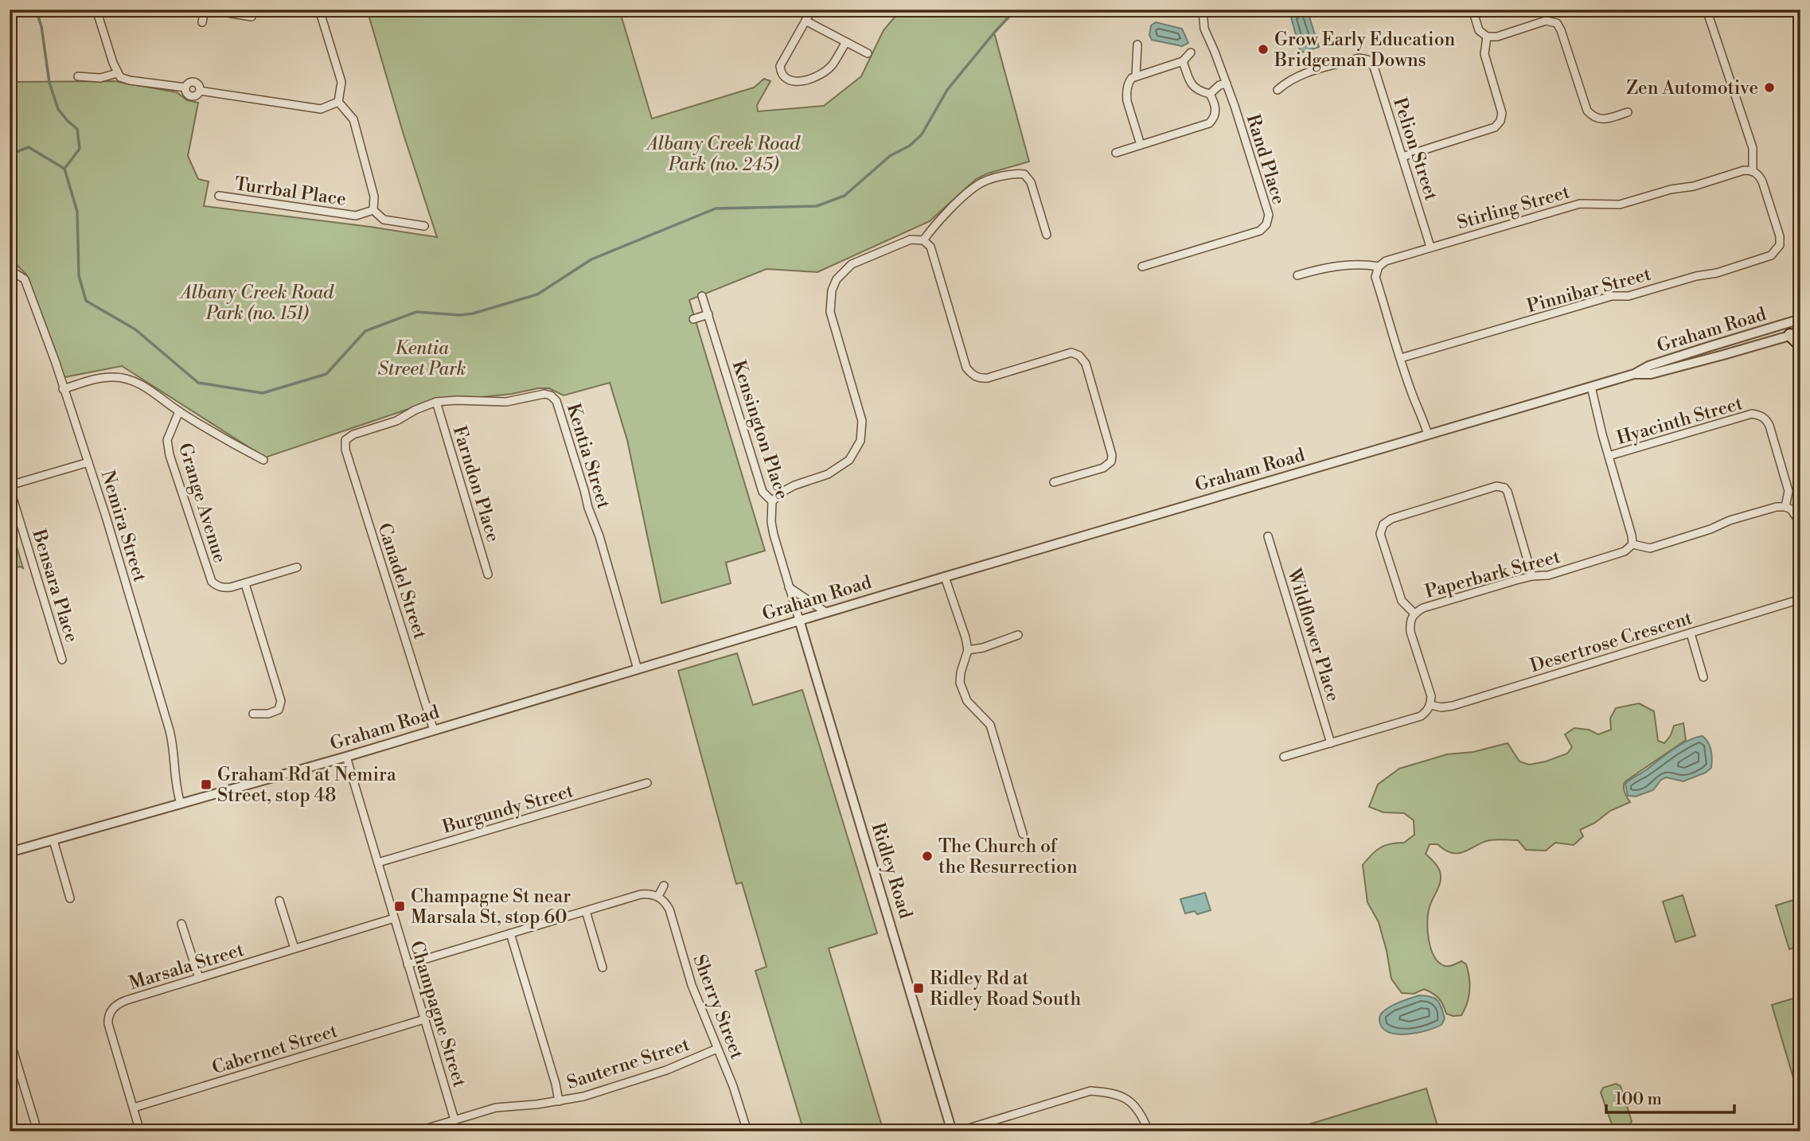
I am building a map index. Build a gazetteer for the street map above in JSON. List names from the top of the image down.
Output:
{
  "streets": {
    "street": [
      "Pelion Street",
      "Rand Place",
      "Turrbal Place",
      "Stirling Street",
      "Pinnibar Street",
      "Graham Road",
      "Hyacinth Street",
      "Kensington Place",
      "Kentia Street",
      "Farndon Place",
      "Grange Avenue",
      "Nemira Street",
      "Paperbark Street",
      "Canadel Street",
      "Bensara Place",
      "Wildflower Place",
      "Desertrose Crescent",
      "Burgundy Street",
      "Ridley Road",
      "Marsala Street",
      "Sherry Street",
      "Champagne Street",
      "Cabernet Street",
      "Sauterne Street"
    ]
  },
  "crossings": [
    ["Pelion Street", "Stirling Street"],
    ["Stirling Street", "Pinnibar Street"],
    ["Graham Road", "Kensington Place"],
    ["Graham Road", "Kentia Street"],
    ["Graham Road", "Nemira Street"],
    ["Graham Road", "Canadel Street"],
    ["Graham Road", "Ridley Road"],
    ["Graham Road", "Champagne Street"],
    ["Kensington Place", "Ridley Road"],
    ["Kentia Street", "Farndon Place"],
    ["Kentia Street", "Canadel Street"],
    ["Paperbark Street", "Desertrose Crescent"],
    ["Burgundy Street", "Champagne Street"],
    ["Marsala Street", "Champagne Street"],
    ["Marsala Street", "Cabernet Street"],
    ["Sherry Street", "Sauterne Street"],
    ["Champagne Street", "Cabernet Street"],
    ["Champagne Street", "Sauterne Street"]
  ],
  "parks": ["Albany Creek Road Park (no. 245)", "Albany Creek Road Park (no. 151)", "Kentia Street Park"],
  "places": {
    "other": ["Grow Early Education Bridgeman Downs", "Zen Automotive", "The Church of the Resurrection"],
    "transit": ["Graham Rd at Nemira Street, stop 48", "Champagne St near Marsala St, stop 60", "Ridley Rd at Ridley Road South"]
  },
  "scale_bar": "100 m"
}
